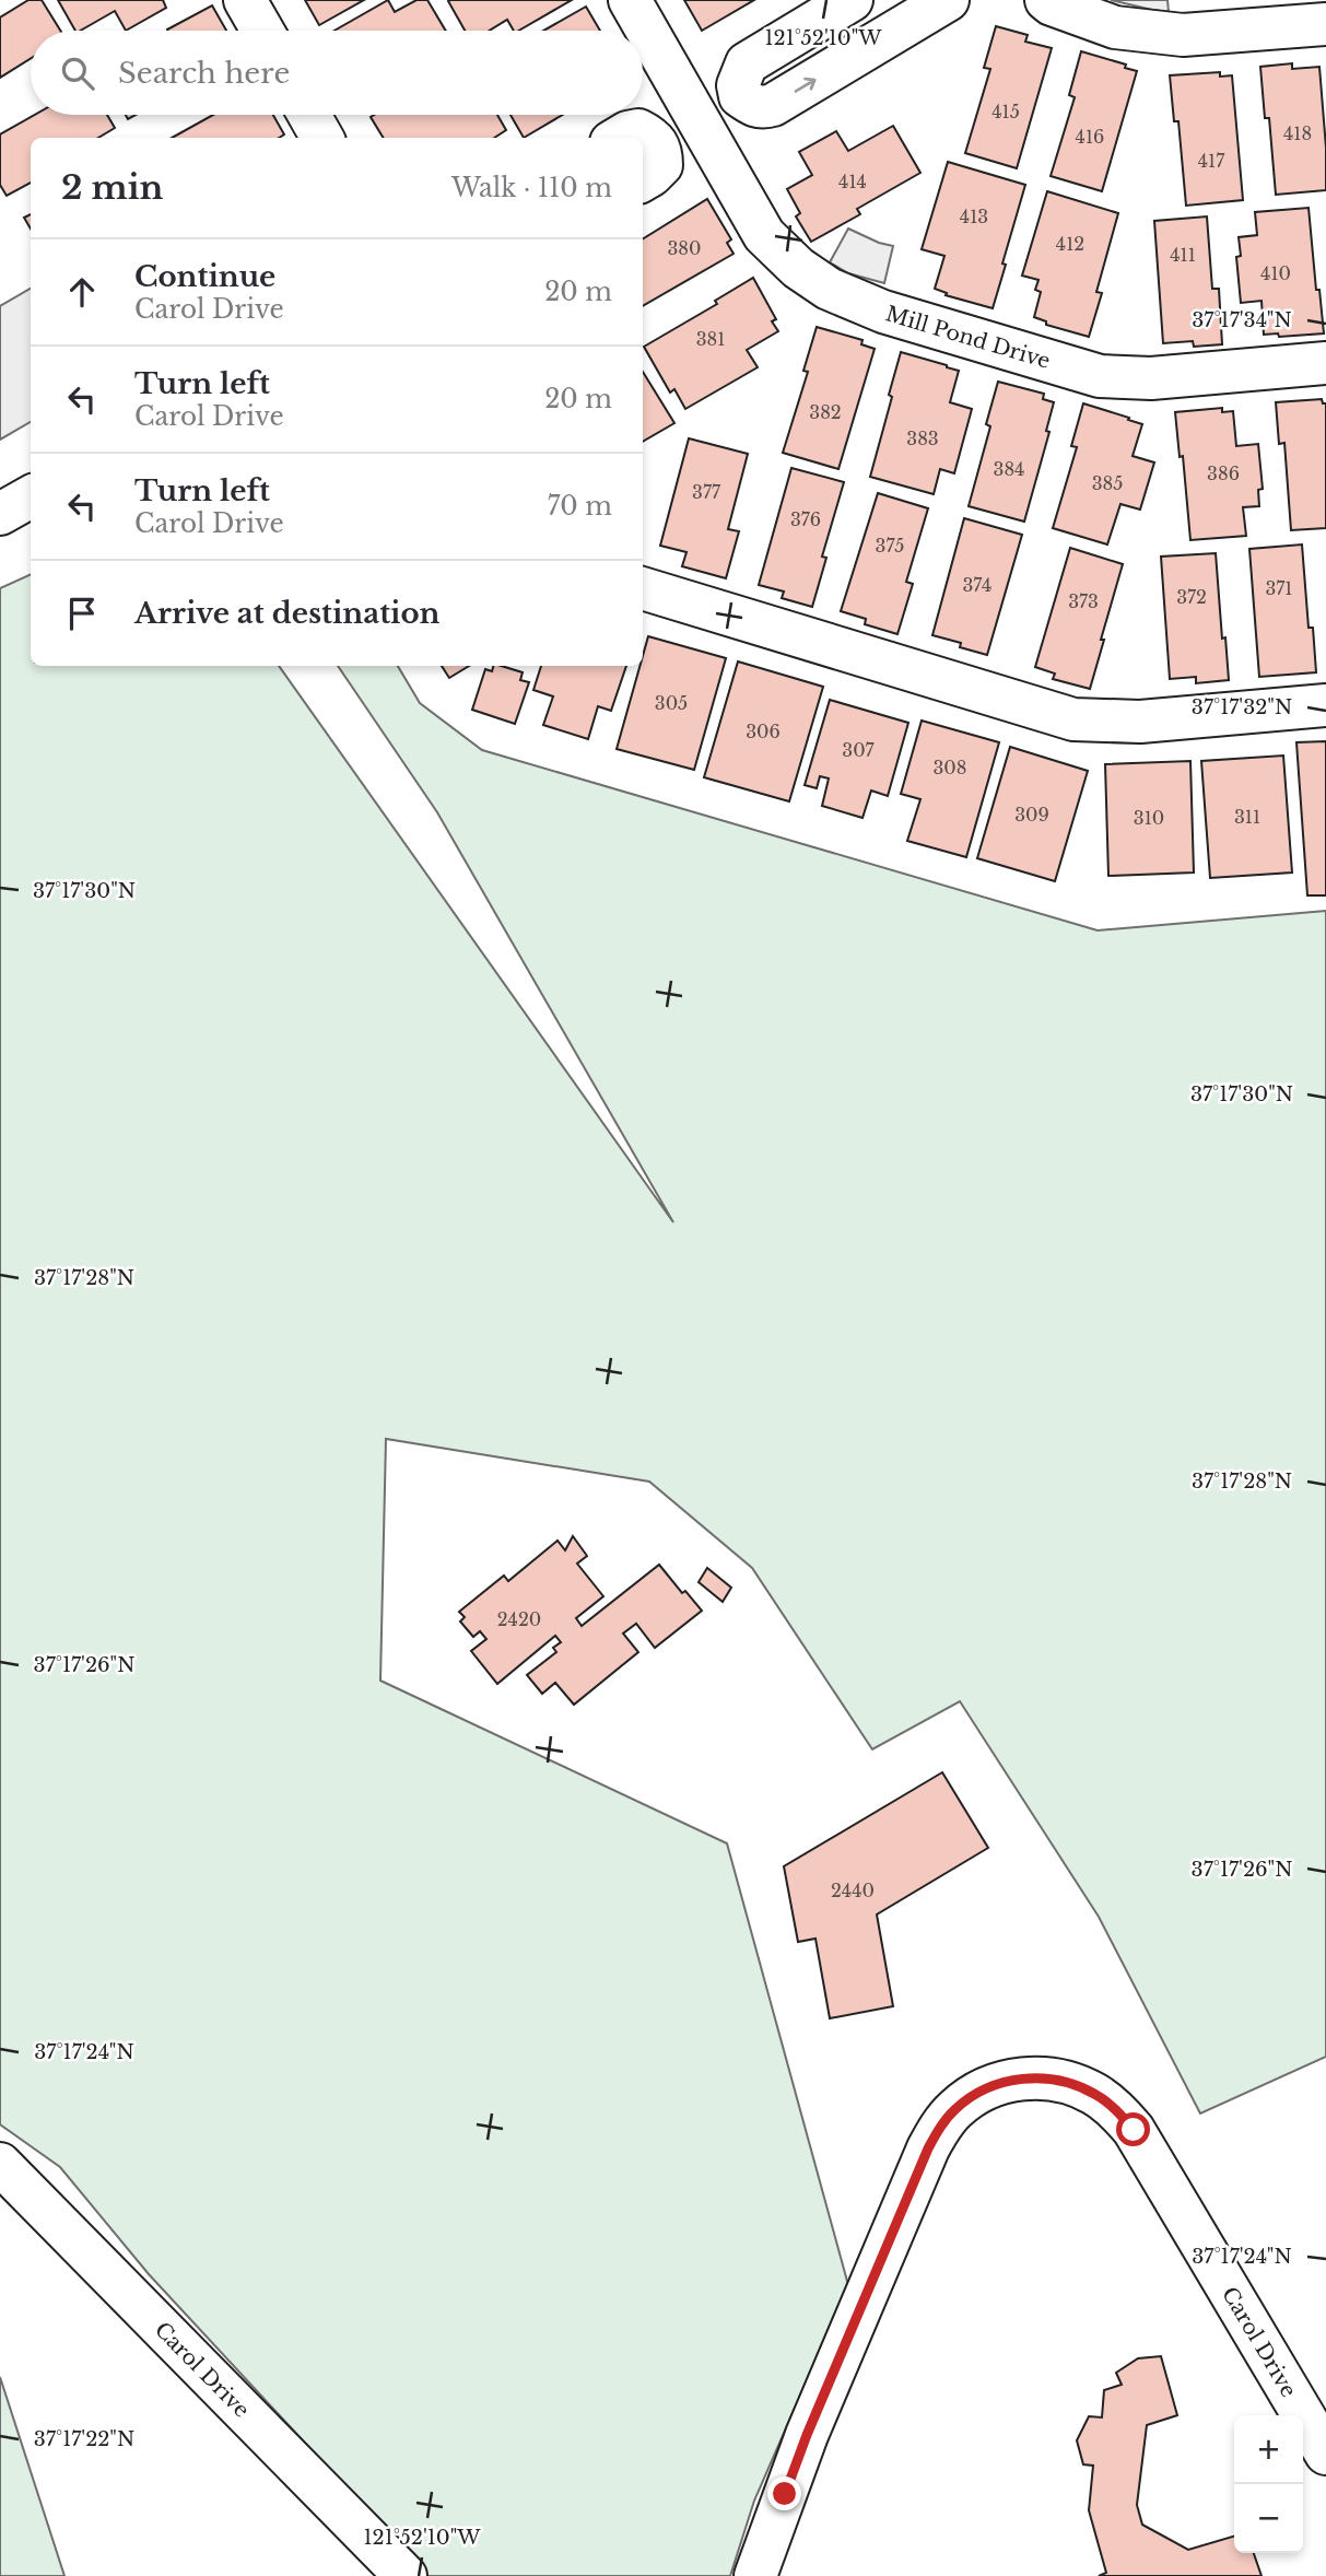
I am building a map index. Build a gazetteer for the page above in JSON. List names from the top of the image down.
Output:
{
  "streets": {
    "street": ["Mill Pond Drive", "Carol Drive"]
  },
  "house_numbers": [
    "415",
    "418",
    "416",
    "417",
    "414",
    "413",
    "412",
    "380",
    "411",
    "410",
    "381",
    "382",
    "383",
    "384",
    "386",
    "385",
    "377",
    "376",
    "375",
    "374",
    "371",
    "372",
    "373",
    "305",
    "306",
    "307",
    "308",
    "309",
    "311",
    "310",
    "2420",
    "2440"
  ],
  "page": {
    "search": "Search here",
    "heading": ["2 min", "Walk · 110 m"],
    "list": [
      ["Continue", "Carol Drive", "20 m"],
      ["Turn left", "Carol Drive", "20 m"],
      ["Turn left", "Carol Drive", "70 m"],
      "Arrive at destination"
    ],
    "map_buttons": ["+", "−"]
  },
  "coordinates": [
    "121°52'10\"W",
    "37°17'34\"N",
    "37°17'32\"N",
    "37°17'30\"N",
    "37°17'28\"N",
    "37°17'26\"N",
    "37°17'24\"N",
    "37°17'22\"N"
  ]
}
